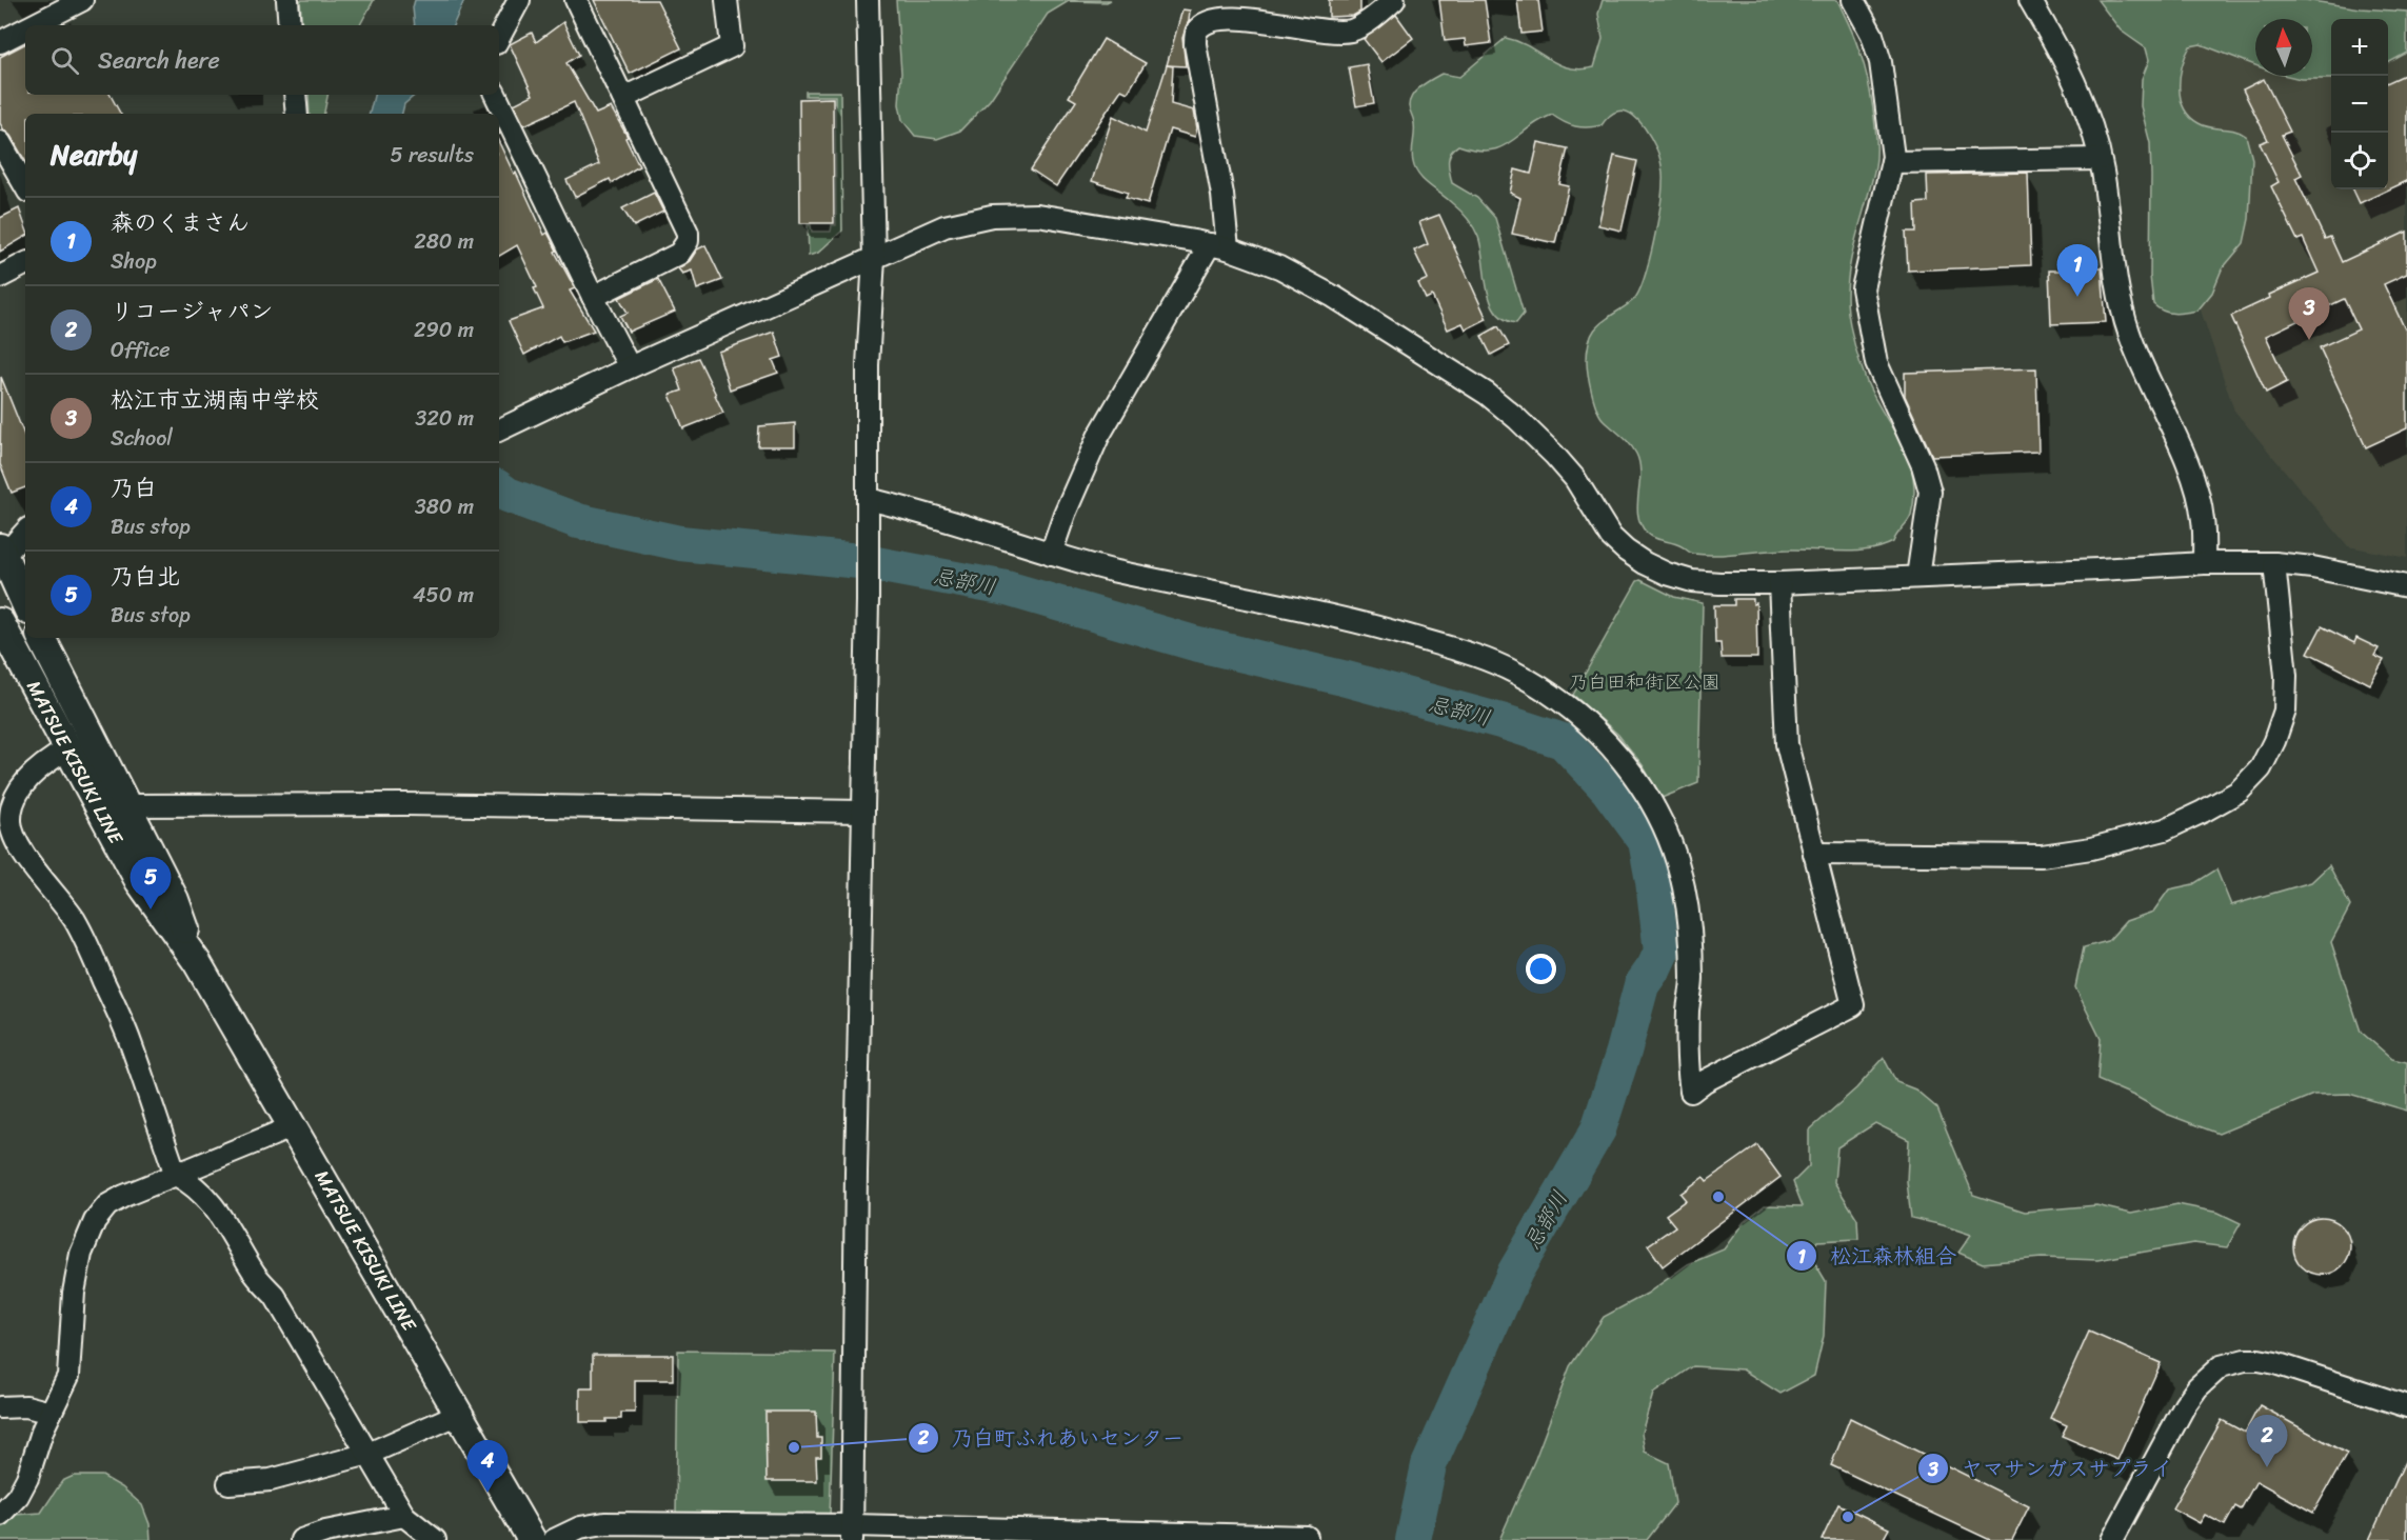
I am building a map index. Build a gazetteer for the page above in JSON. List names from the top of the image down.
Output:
{
  "streets": {
    "main road": ["MATSUE KISUKI LINE"]
  },
  "water": ["忌部川"],
  "parks": ["乃白田和街区公園"],
  "places": ["松江森林組合", "乃白町ふれあいセンター", "ヤマサンガスサプライ"],
  "north": "top",
  "page": {
    "map_buttons": ["+", "−"],
    "search": "Search here",
    "heading": ["Nearby", "5 results"],
    "list": [
      {
        "mark": "1",
        "name": "森のくまさん",
        "note": "Shop",
        "value": "280 m"
      },
      {
        "mark": "2",
        "name": "リコージャパン",
        "note": "Office",
        "value": "290 m"
      },
      {
        "mark": "3",
        "name": "松江市立湖南中学校",
        "note": "School",
        "value": "320 m"
      },
      {
        "mark": "4",
        "name": "乃白",
        "note": "Bus stop",
        "value": "380 m"
      },
      {
        "mark": "5",
        "name": "乃白北",
        "note": "Bus stop",
        "value": "450 m"
      }
    ],
    "pins": [
      "1",
      "3",
      "5",
      "2",
      "4"
    ]
  }
}
